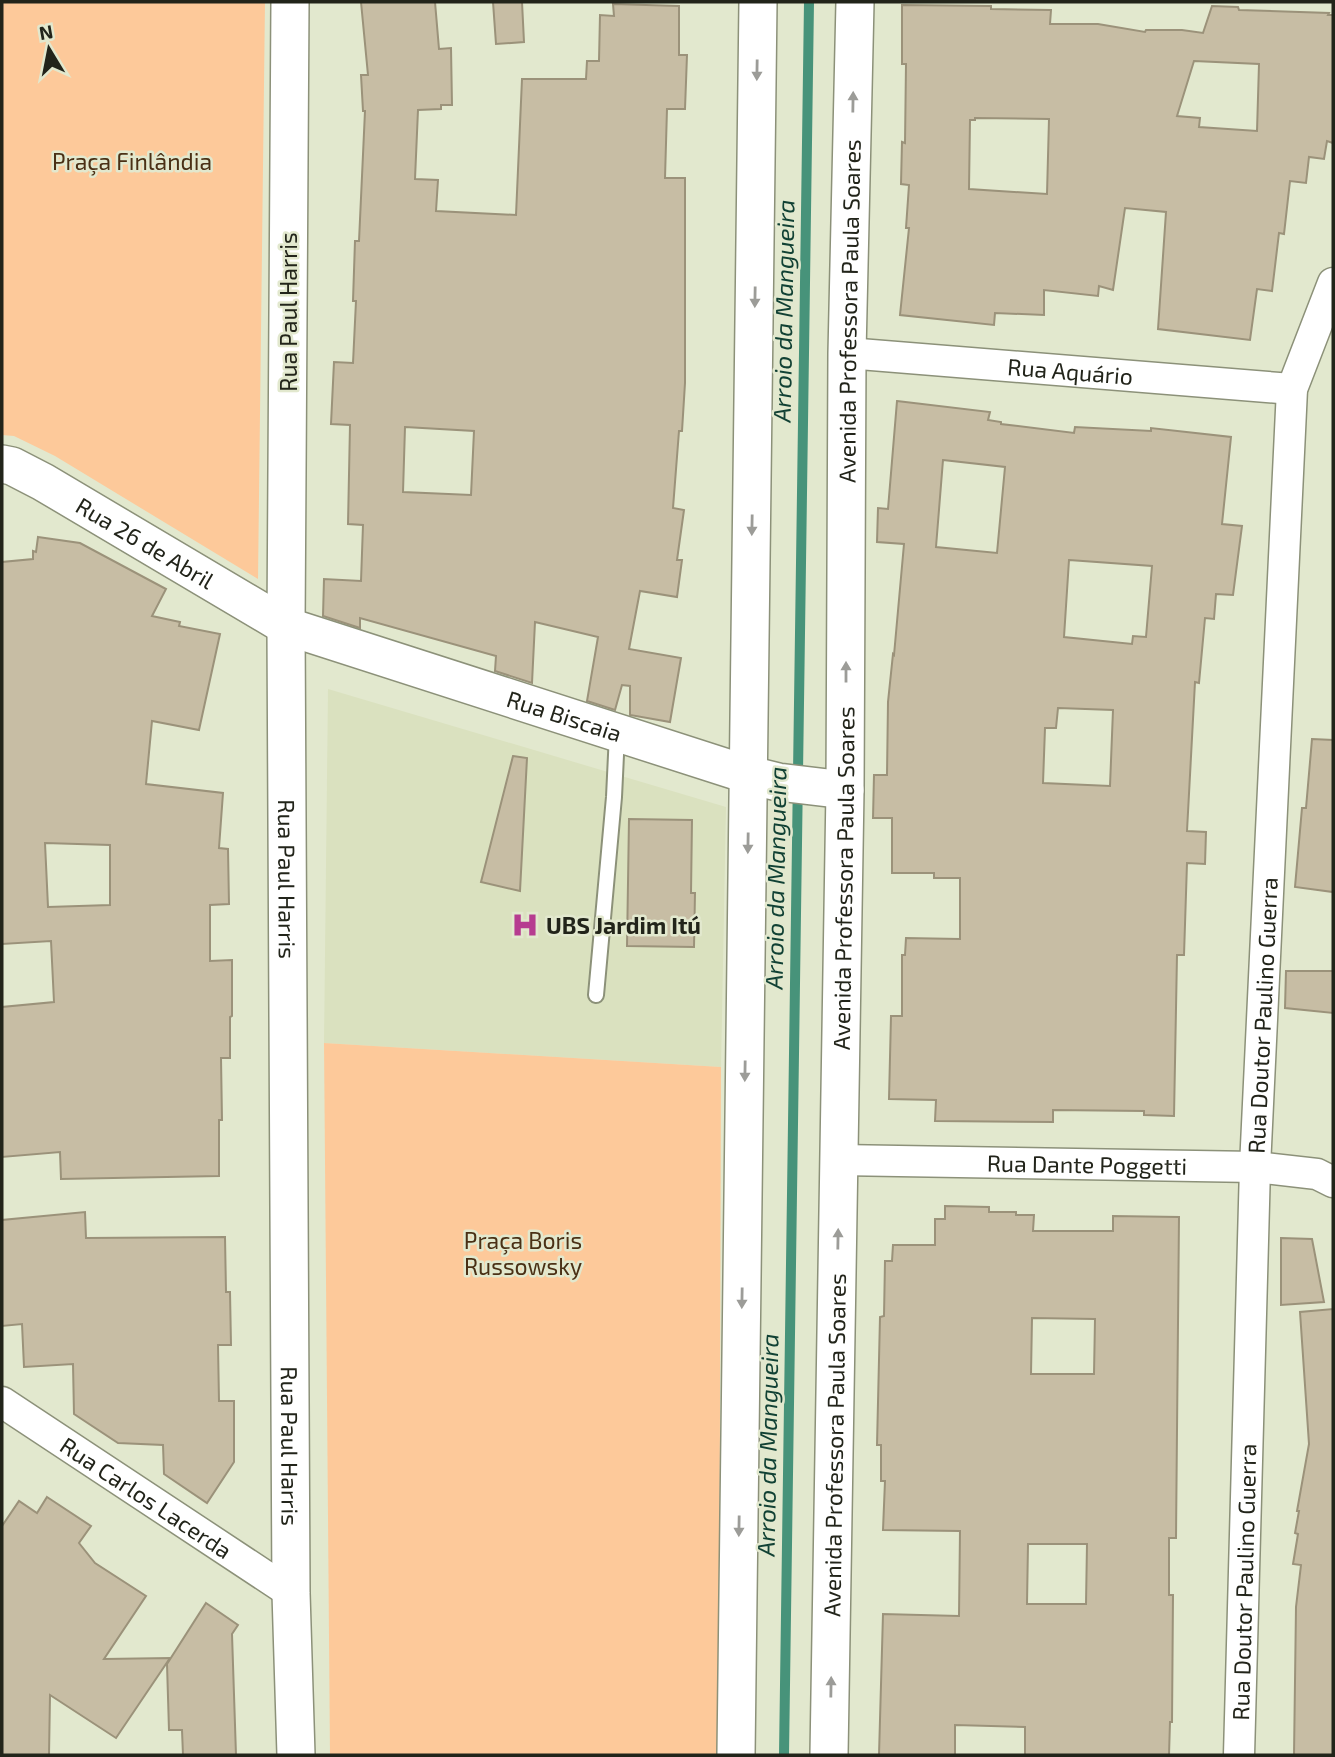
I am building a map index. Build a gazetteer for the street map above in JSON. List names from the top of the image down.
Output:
{
  "streets": {
    "street": [
      "Rua Paul Harris",
      "Avenida Professora Paula Soares",
      "Rua Aquário",
      "Rua 26 de Abril",
      "Rua Biscaia",
      "Rua Doutor Paulino Guerra",
      "Rua Dante Poggetti",
      "Rua Carlos Lacerda"
    ]
  },
  "crossings": [
    ["Rua Paul Harris", "Rua 26 de Abril"],
    ["Rua Paul Harris", "Rua Biscaia"],
    ["Rua Paul Harris", "Rua Carlos Lacerda"],
    ["Avenida Professora Paula Soares", "Rua Aquário"],
    ["Avenida Professora Paula Soares", "Rua Biscaia"],
    ["Avenida Professora Paula Soares", "Rua Dante Poggetti"],
    ["Rua Aquário", "Rua Doutor Paulino Guerra"],
    ["Rua 26 de Abril", "Rua Biscaia"],
    ["Rua Doutor Paulino Guerra", "Rua Dante Poggetti"]
  ],
  "water": ["Arroio da Mangueira"],
  "parks": ["Praça Finlândia", "Praça Boris Russowsky"],
  "places": {
    "hospital": ["UBS Jardim Itú"]
  },
  "north": "top"
}
